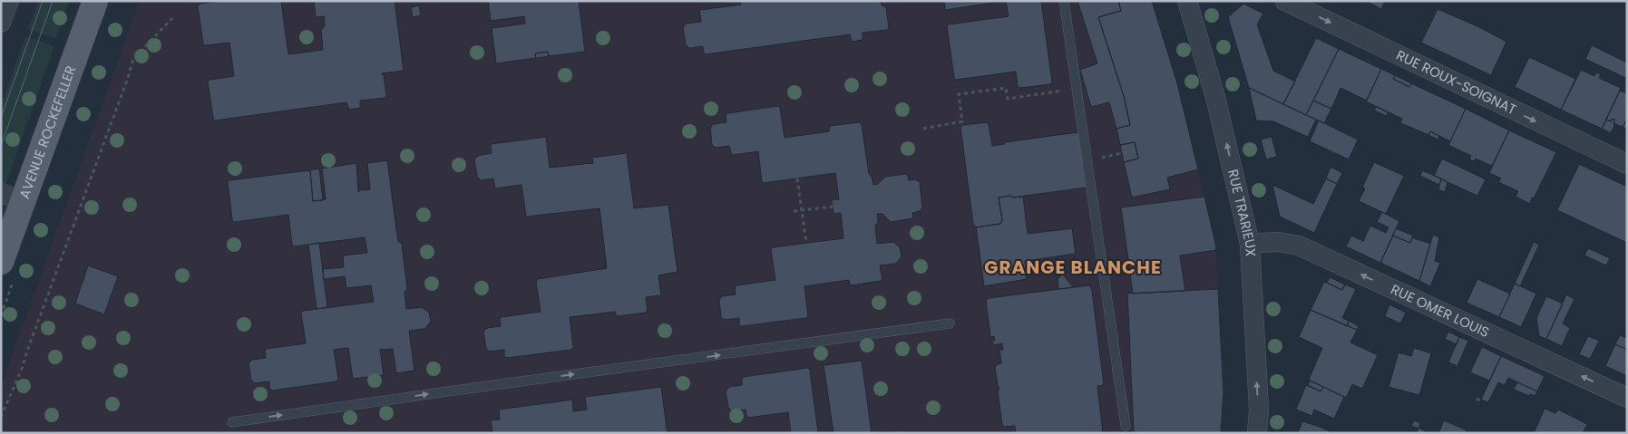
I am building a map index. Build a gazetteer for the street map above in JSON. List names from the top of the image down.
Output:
{
  "streets": {
    "main road": ["AVENUE ROCKEFELLER"],
    "street": ["RUE ROUX-SOIGNAT", "RUE TRARIEUX", "RUE OMER LOUIS"]
  },
  "crossings": [
    ["RUE TRARIEUX", "RUE OMER LOUIS"]
  ],
  "one_way": ["RUE ROUX-SOIGNAT", "RUE TRARIEUX", "RUE OMER LOUIS"],
  "districts": ["GRANGE BLANCHE"]
}
